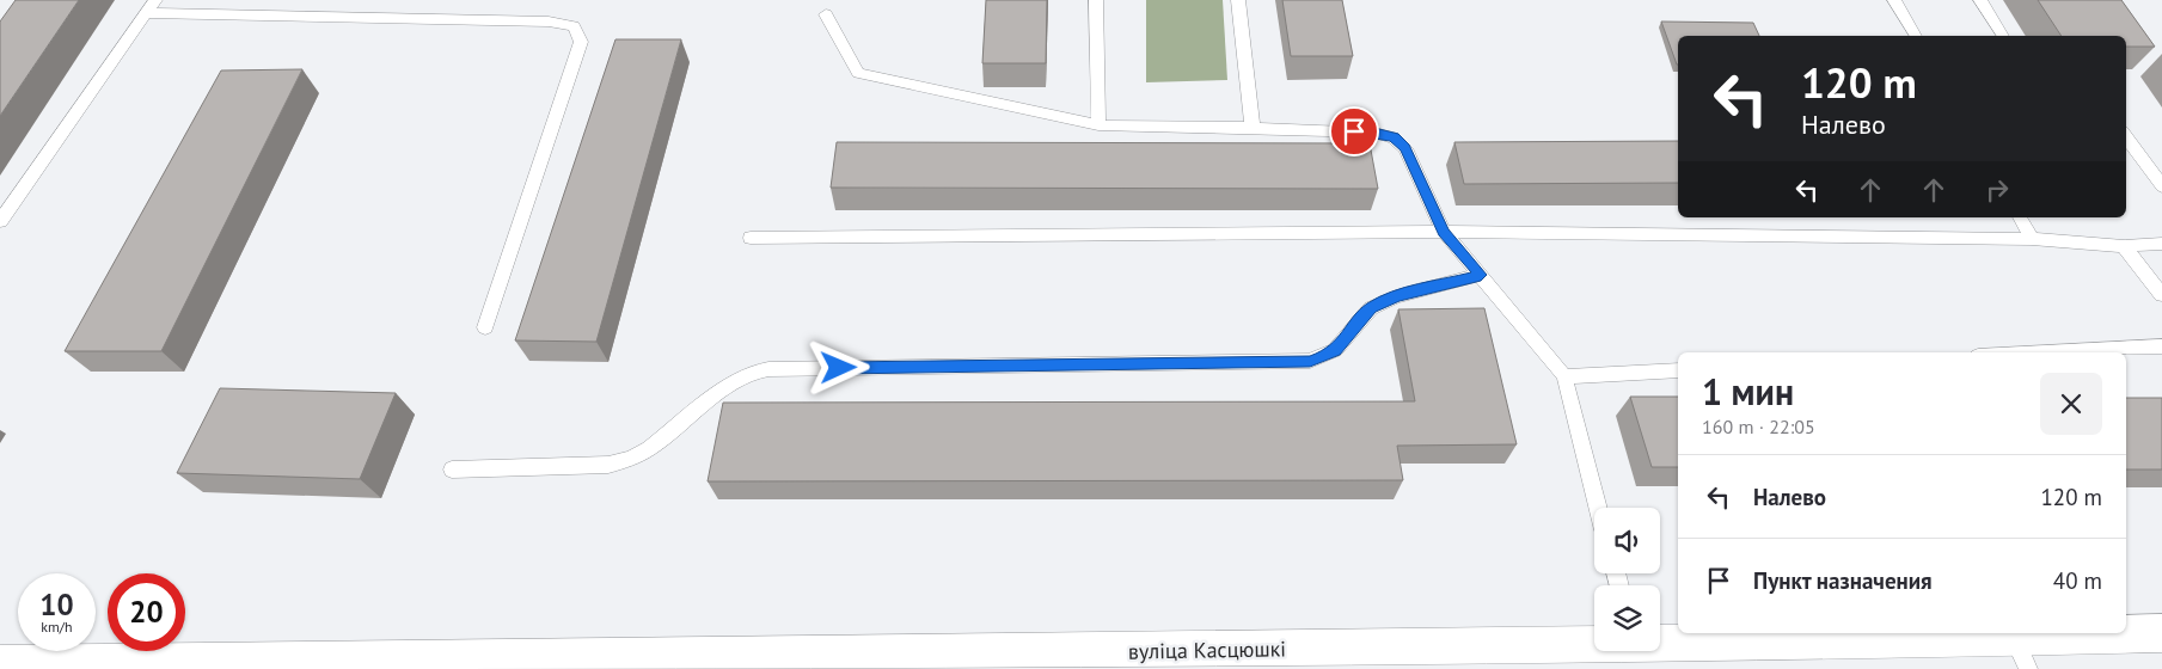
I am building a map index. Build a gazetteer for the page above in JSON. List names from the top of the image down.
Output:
{
  "streets": {
    "street": ["вуліца Касцюшкі"]
  },
  "page": {
    "turn": ["120 m", "Налево"],
    "heading": ["1 мин", "160 m · 22:05"],
    "list": [
      {
        "name": "Налево",
        "value": "120 m"
      },
      {
        "name": "Пункт назначения",
        "value": "40 m"
      }
    ],
    "speed": "10 km/h",
    "limit": "20"
  }
}
